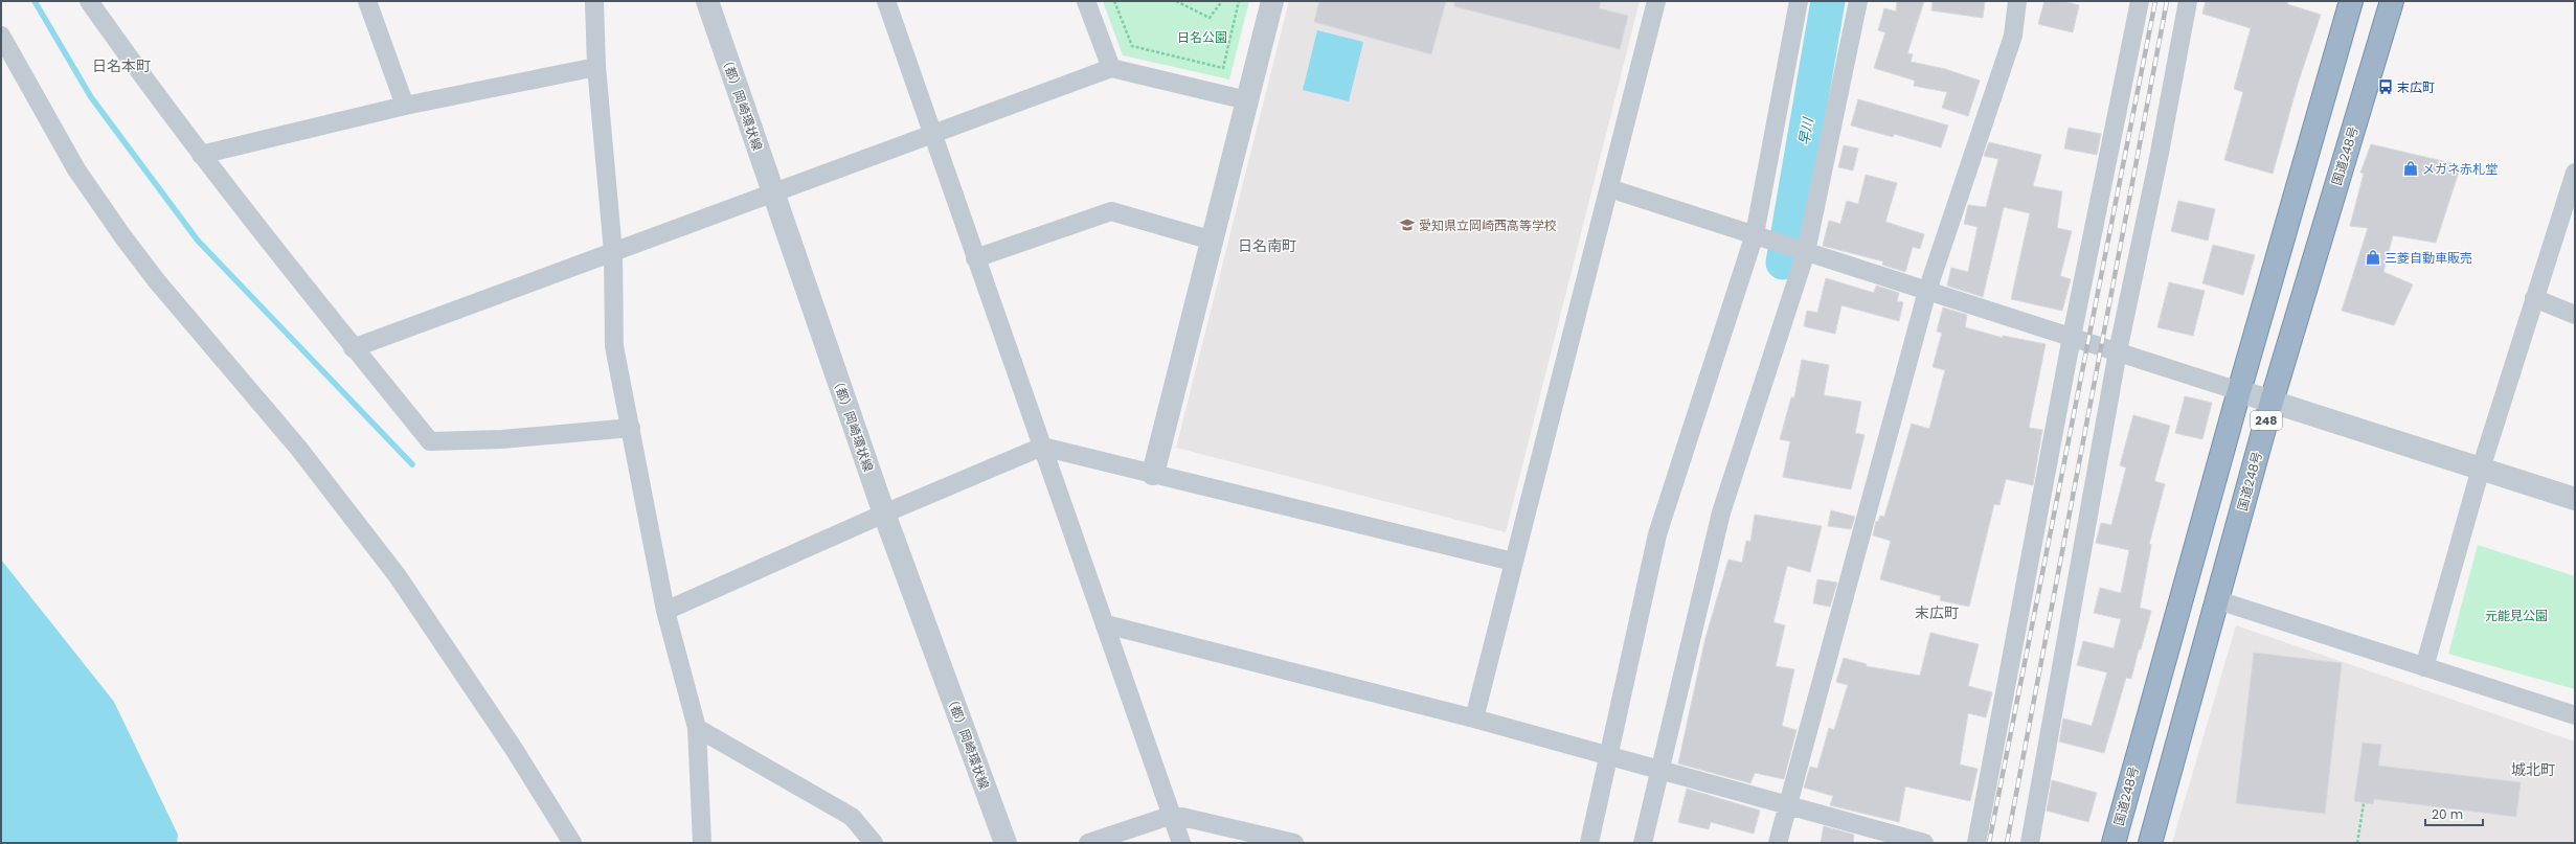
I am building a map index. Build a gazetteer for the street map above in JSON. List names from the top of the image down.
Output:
{
  "streets": {
    "highway": ["国道248号", "248"],
    "street": ["（都）岡崎環状線"]
  },
  "districts": [
    "日名本町",
    "日名南町",
    "末広町",
    "城北町"
  ],
  "water": ["早川"],
  "parks": ["日名公園", "元能見公園"],
  "places": {
    "bus stop": ["末広町"],
    "shop": ["メガネ赤札堂", "三菱自動車販売"],
    "school or university": ["愛知県立岡崎西高等学校"]
  },
  "scale_bar": "20 m"
}
